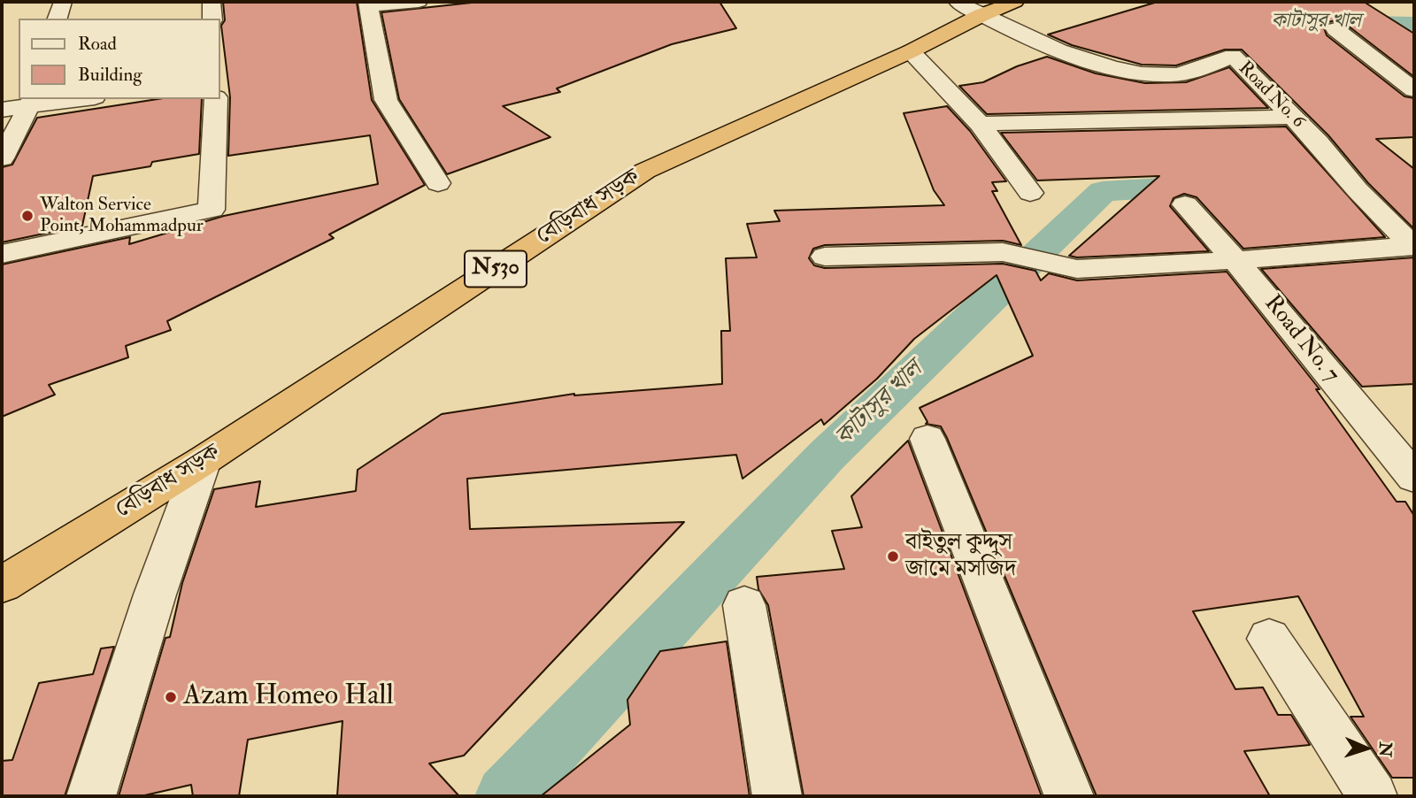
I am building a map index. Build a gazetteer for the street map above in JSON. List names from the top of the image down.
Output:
{
  "streets": {
    "highway": ["বেড়িবাধ সড়ক", "N530"],
    "street": ["Road No. 6", "Road No. 7"]
  },
  "crossings": [
    ["Road No. 6", "বেড়িবাধ সড়ক"]
  ],
  "water": ["কাটাসুর খাল"],
  "places": ["Walton Service Point, Mohammadpur", "বাইতুল কুদ্দুস জামে মসজিদ", "Azam Homeo Hall"],
  "legend": ["Road", "Building"],
  "north": "right"
}
